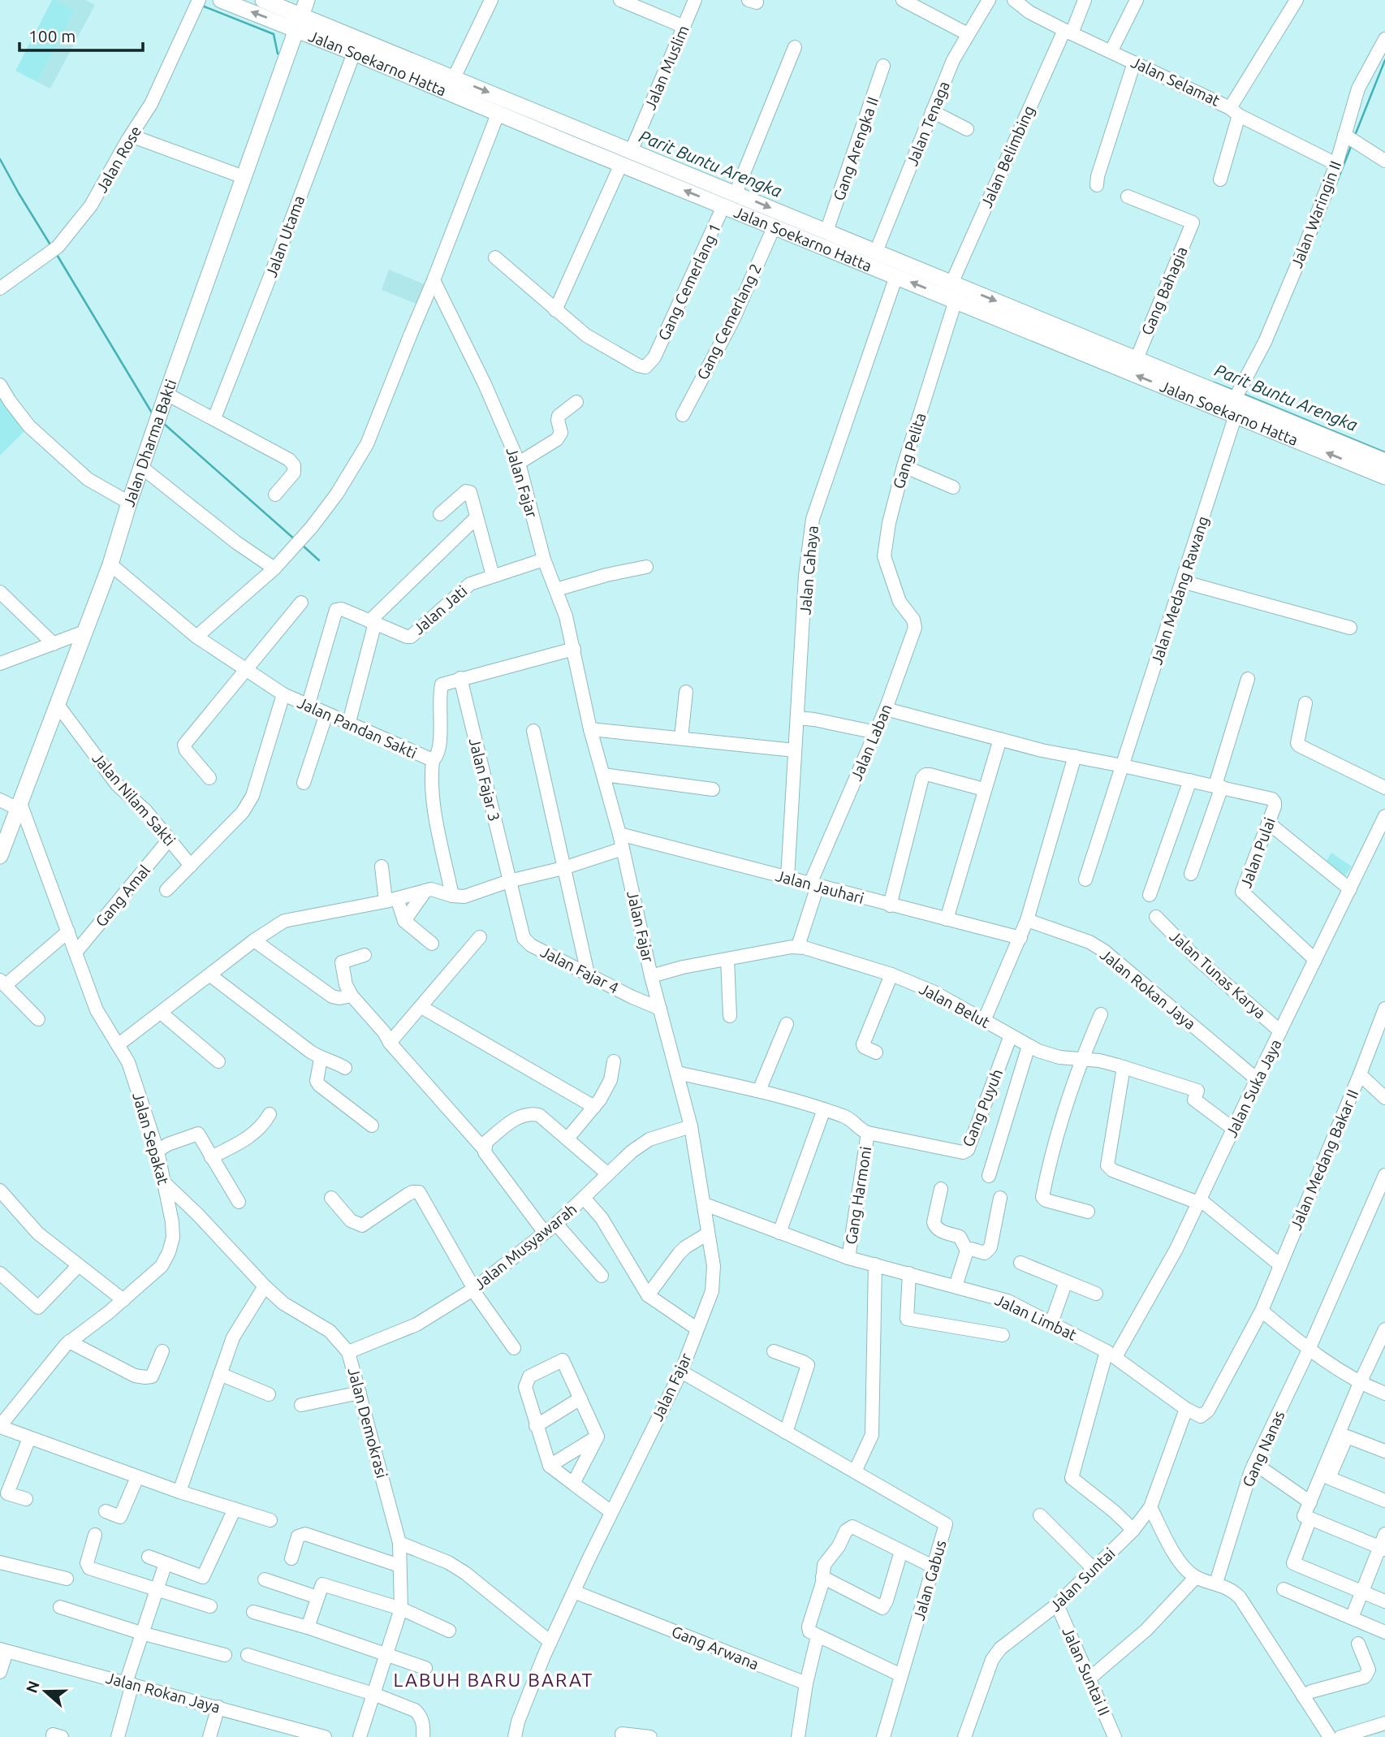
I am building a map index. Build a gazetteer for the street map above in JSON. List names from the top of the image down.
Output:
{
  "streets": {
    "main road": ["Jalan Soekarno Hatta", "Jalan Dharma Bakti"],
    "street": [
      "Jalan Muslim",
      "Jalan Selamat",
      "Jalan Tenaga",
      "Gang Arengka II",
      "Jalan Belimbing",
      "Jalan Rose",
      "Jalan Waringin II",
      "Jalan Utama",
      "Gang Cemerlang 1",
      "Gang Bahagia",
      "Gang Cemerlang 2",
      "Gang Pelita",
      "Jalan Fajar",
      "Jalan Cahaya",
      "Jalan Medang Rawang",
      "Jalan Jati",
      "Jalan Pandan Sakti",
      "Jalan Laban",
      "Jalan Fajar 3",
      "Jalan Nilam Sakti",
      "Jalan Pulai",
      "Jalan Jauhari",
      "Gang Amal",
      "Jalan Fajar 4",
      "Jalan Tunas Karya",
      "Jalan Rokan Jaya",
      "Jalan Belut",
      "Jalan Suka Jaya",
      "Gang Puyuh",
      "Jalan Sepakat",
      "Jalan Medang Bakar II",
      "Gang Harmoni",
      "Jalan Musyawarah",
      "Jalan Limbat",
      "Jalan Demokrasi",
      "Gang Nanas",
      "Jalan Suntai",
      "Jalan Gabus",
      "Gang Arwana",
      "Jalan Suntai II"
    ]
  },
  "crossings": [
    ["Jalan Soekarno Hatta", "Jalan Muslim"],
    ["Jalan Soekarno Hatta", "Jalan Tenaga"],
    ["Jalan Soekarno Hatta", "Gang Arengka II"],
    ["Jalan Soekarno Hatta", "Jalan Belimbing"],
    ["Jalan Soekarno Hatta", "Jalan Waringin II"],
    ["Jalan Soekarno Hatta", "Jalan Utama"],
    ["Jalan Soekarno Hatta", "Gang Cemerlang 1"],
    ["Jalan Soekarno Hatta", "Gang Bahagia"],
    ["Jalan Soekarno Hatta", "Gang Cemerlang 2"],
    ["Jalan Soekarno Hatta", "Jalan Dharma Bakti"],
    ["Jalan Soekarno Hatta", "Gang Pelita"],
    ["Jalan Soekarno Hatta", "Jalan Cahaya"],
    ["Jalan Soekarno Hatta", "Jalan Medang Rawang"],
    ["Jalan Muslim", "Gang Cemerlang 1"],
    ["Jalan Selamat", "Jalan Belimbing"],
    ["Jalan Selamat", "Jalan Waringin II"],
    ["Jalan Waringin II", "Jalan Medang Rawang"],
    ["Jalan Dharma Bakti", "Jalan Pandan Sakti"],
    ["Jalan Dharma Bakti", "Jalan Nilam Sakti"],
    ["Jalan Dharma Bakti", "Jalan Sepakat"],
    ["Gang Pelita", "Jalan Laban"],
    ["Jalan Fajar", "Jalan Jati"],
    ["Jalan Fajar", "Jalan Pandan Sakti"],
    ["Jalan Fajar", "Jalan Jauhari"],
    ["Jalan Fajar", "Jalan Fajar 4"],
    ["Jalan Fajar", "Jalan Belut"],
    ["Jalan Fajar", "Jalan Musyawarah"],
    ["Jalan Fajar", "Jalan Limbat"],
    ["Jalan Fajar", "Jalan Gabus"],
    ["Jalan Fajar", "Gang Arwana"],
    ["Jalan Cahaya", "Jalan Jauhari"],
    ["Jalan Medang Rawang", "Jalan Pulai"],
    ["Jalan Jati", "Jalan Pandan Sakti"],
    ["Jalan Pandan Sakti", "Jalan Fajar 3"],
    ["Jalan Laban", "Jalan Pulai"],
    ["Jalan Laban", "Jalan Jauhari"],
    ["Jalan Laban", "Jalan Belut"],
    ["Jalan Fajar 3", "Jalan Fajar 4"],
    ["Jalan Nilam Sakti", "Gang Amal"],
    ["Jalan Pulai", "Jalan Suka Jaya"],
    ["Gang Amal", "Jalan Sepakat"],
    ["Jalan Tunas Karya", "Jalan Suka Jaya"],
    ["Jalan Rokan Jaya", "Jalan Suka Jaya"],
    ["Jalan Belut", "Jalan Suka Jaya"],
    ["Jalan Belut", "Gang Puyuh"],
    ["Jalan Suka Jaya", "Jalan Limbat"],
    ["Jalan Suka Jaya", "Jalan Suntai"],
    ["Gang Puyuh", "Gang Harmoni"],
    ["Jalan Sepakat", "Jalan Demokrasi"],
    ["Gang Harmoni", "Jalan Limbat"],
    ["Jalan Musyawarah", "Jalan Demokrasi"],
    ["Jalan Limbat", "Jalan Suntai"],
    ["Jalan Suntai", "Jalan Suntai II"]
  ],
  "districts": ["LABUH BARU BARAT"],
  "water": ["Parit Buntu Arengka"],
  "scale_bar": "100 m",
  "north": "left"
}
